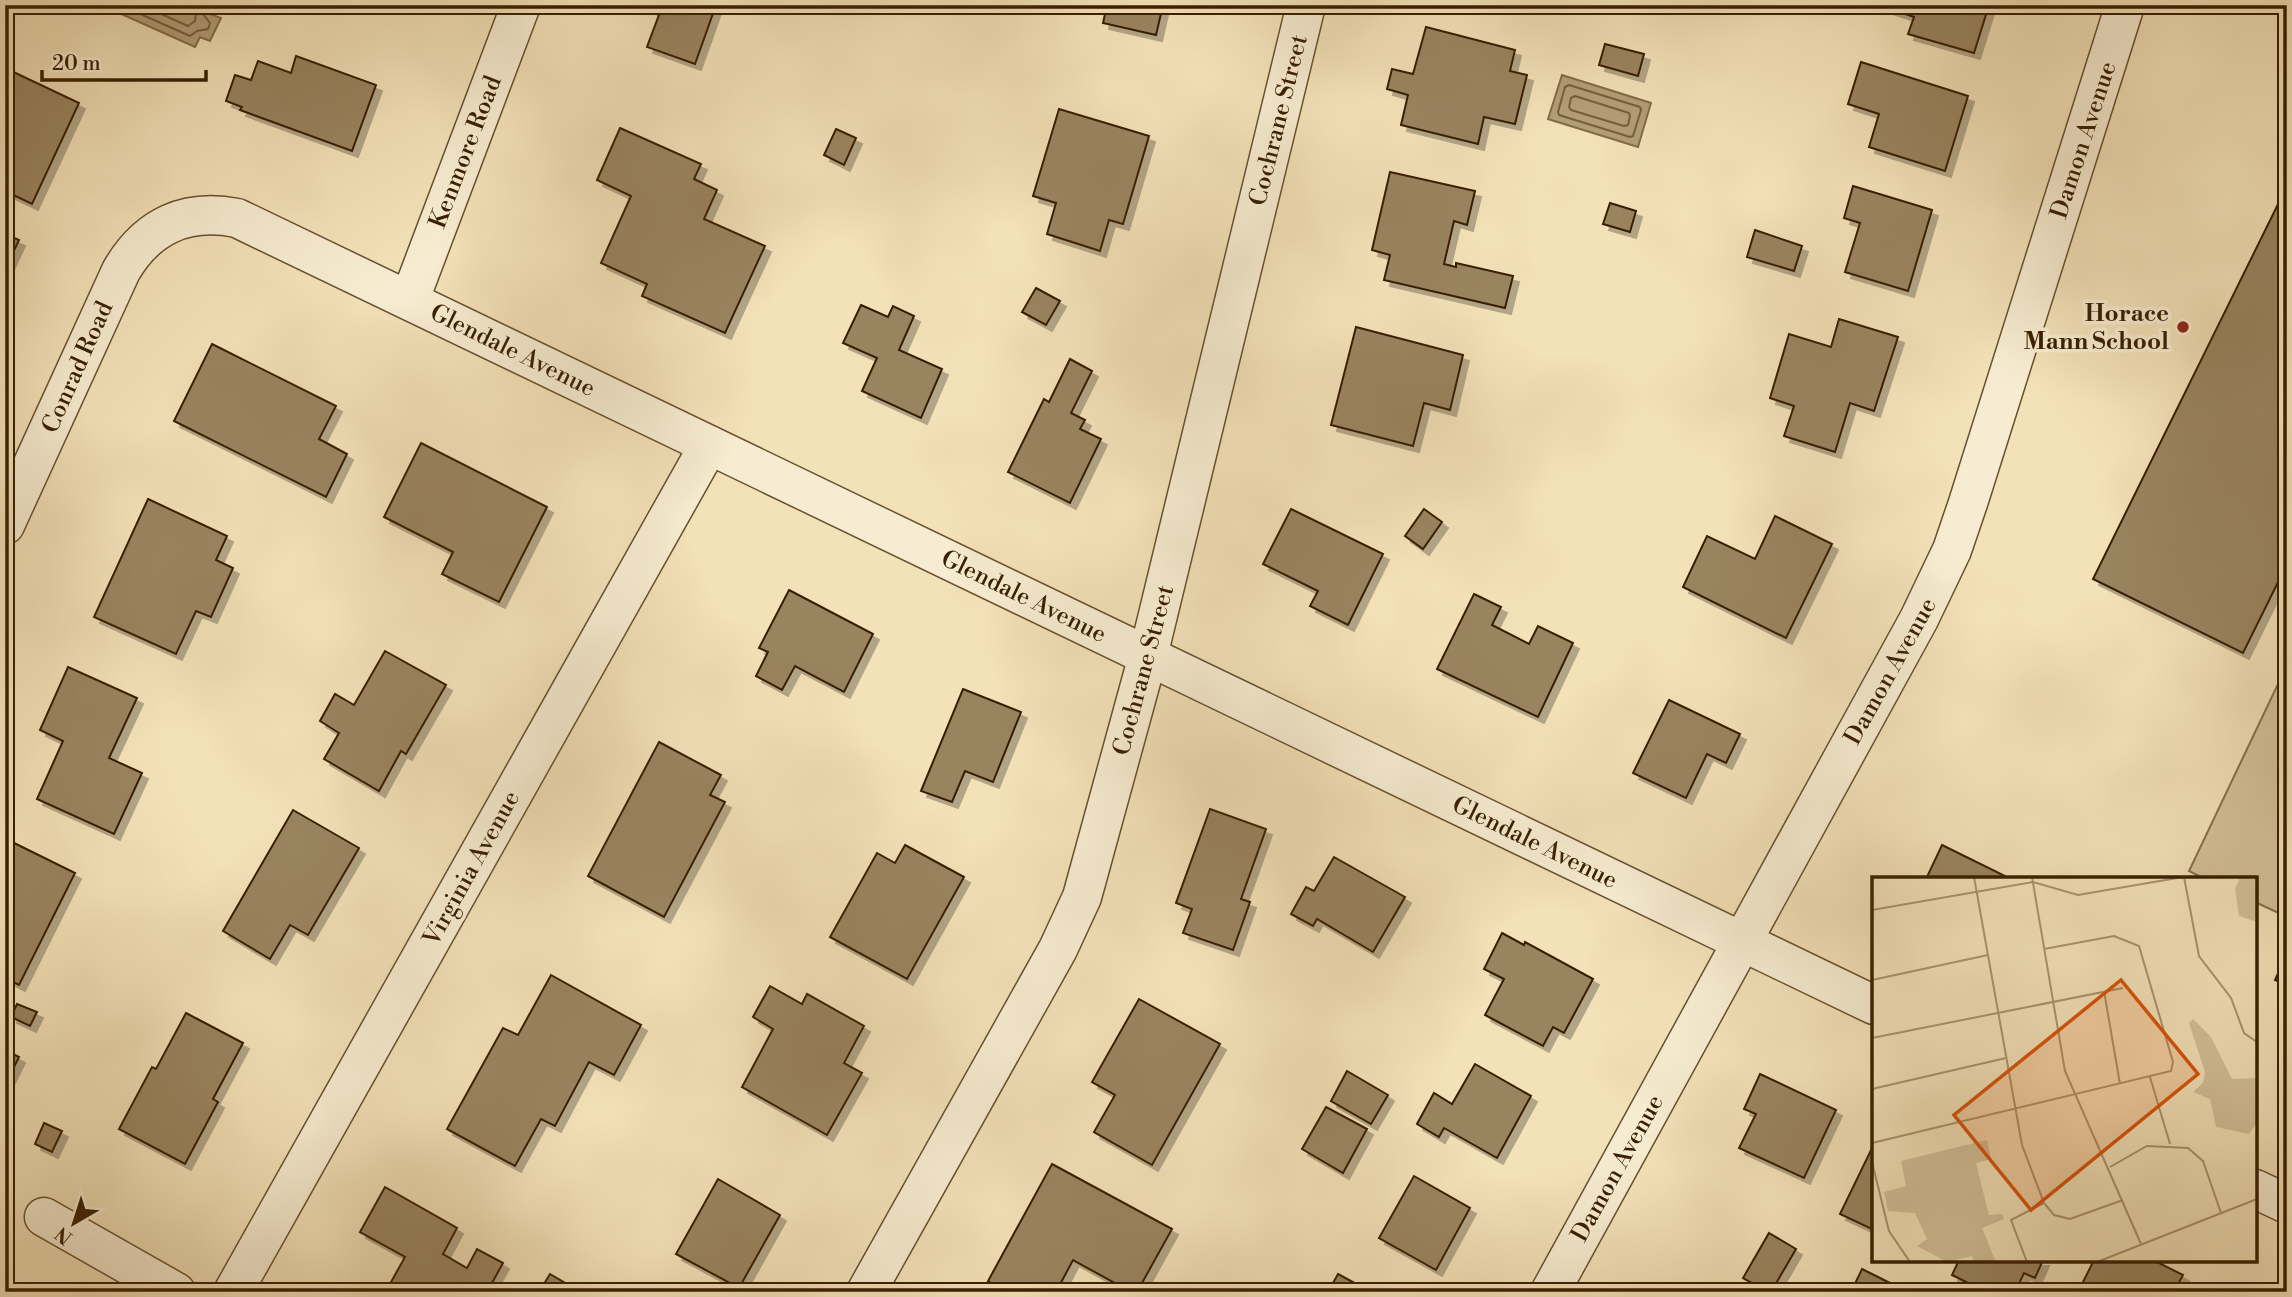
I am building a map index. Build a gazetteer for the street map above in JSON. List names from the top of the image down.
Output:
{
  "streets": {
    "street": [
      "Cochrane Street",
      "Damon Avenue",
      "Kenmore Road",
      "Glendale Avenue",
      "Conrad Road",
      "Virginia Avenue"
    ]
  },
  "crossings": [
    ["Cochrane Street", "Glendale Avenue"],
    ["Damon Avenue", "Glendale Avenue"],
    ["Kenmore Road", "Glendale Avenue"],
    ["Glendale Avenue", "Conrad Road"],
    ["Glendale Avenue", "Virginia Avenue"]
  ],
  "places": ["Horace Mann School"],
  "scale_bar": "20 m",
  "north": "bottom left"
}
